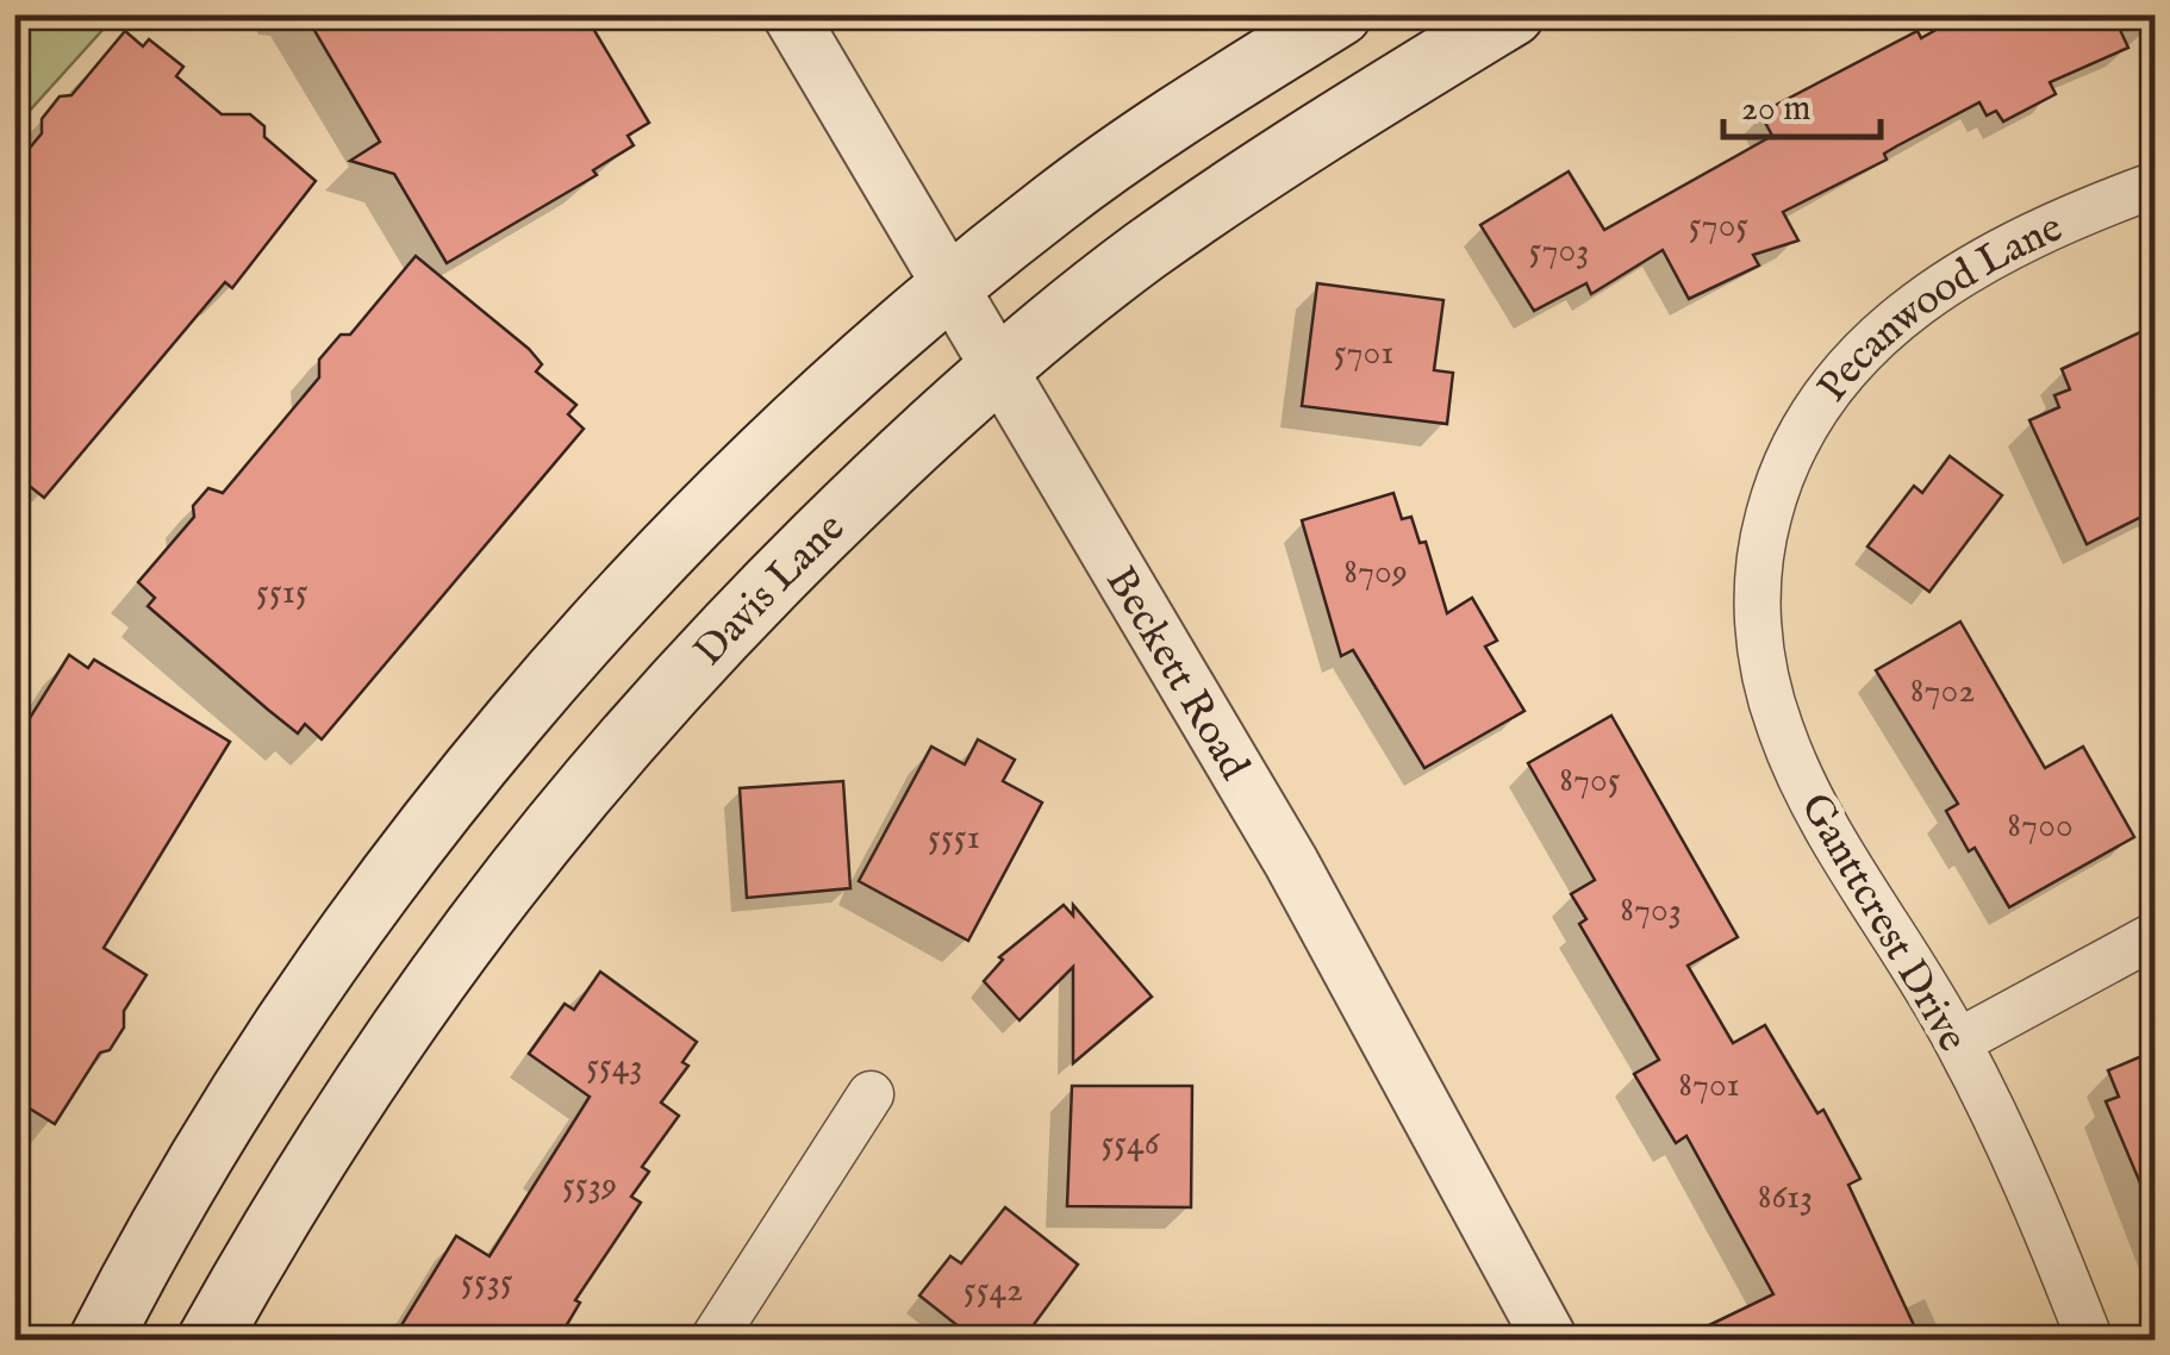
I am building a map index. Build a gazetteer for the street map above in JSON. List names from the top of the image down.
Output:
{
  "streets": {
    "main road": ["Davis Lane"],
    "street": ["Pecanwood Lane", "Beckett Road", "Ganttcrest Drive"]
  },
  "crossings": [
    ["Pecanwood Lane", "Ganttcrest Drive"],
    ["Davis Lane", "Beckett Road"]
  ],
  "house_numbers": [
    "5705",
    "5703",
    "5701",
    "8709",
    "5515",
    "8702",
    "8705",
    "8700",
    "5551",
    "8703",
    "5543",
    "8701",
    "5546",
    "5539",
    "8613",
    "5535",
    "5542"
  ],
  "scale_bar": "20 m"
}
